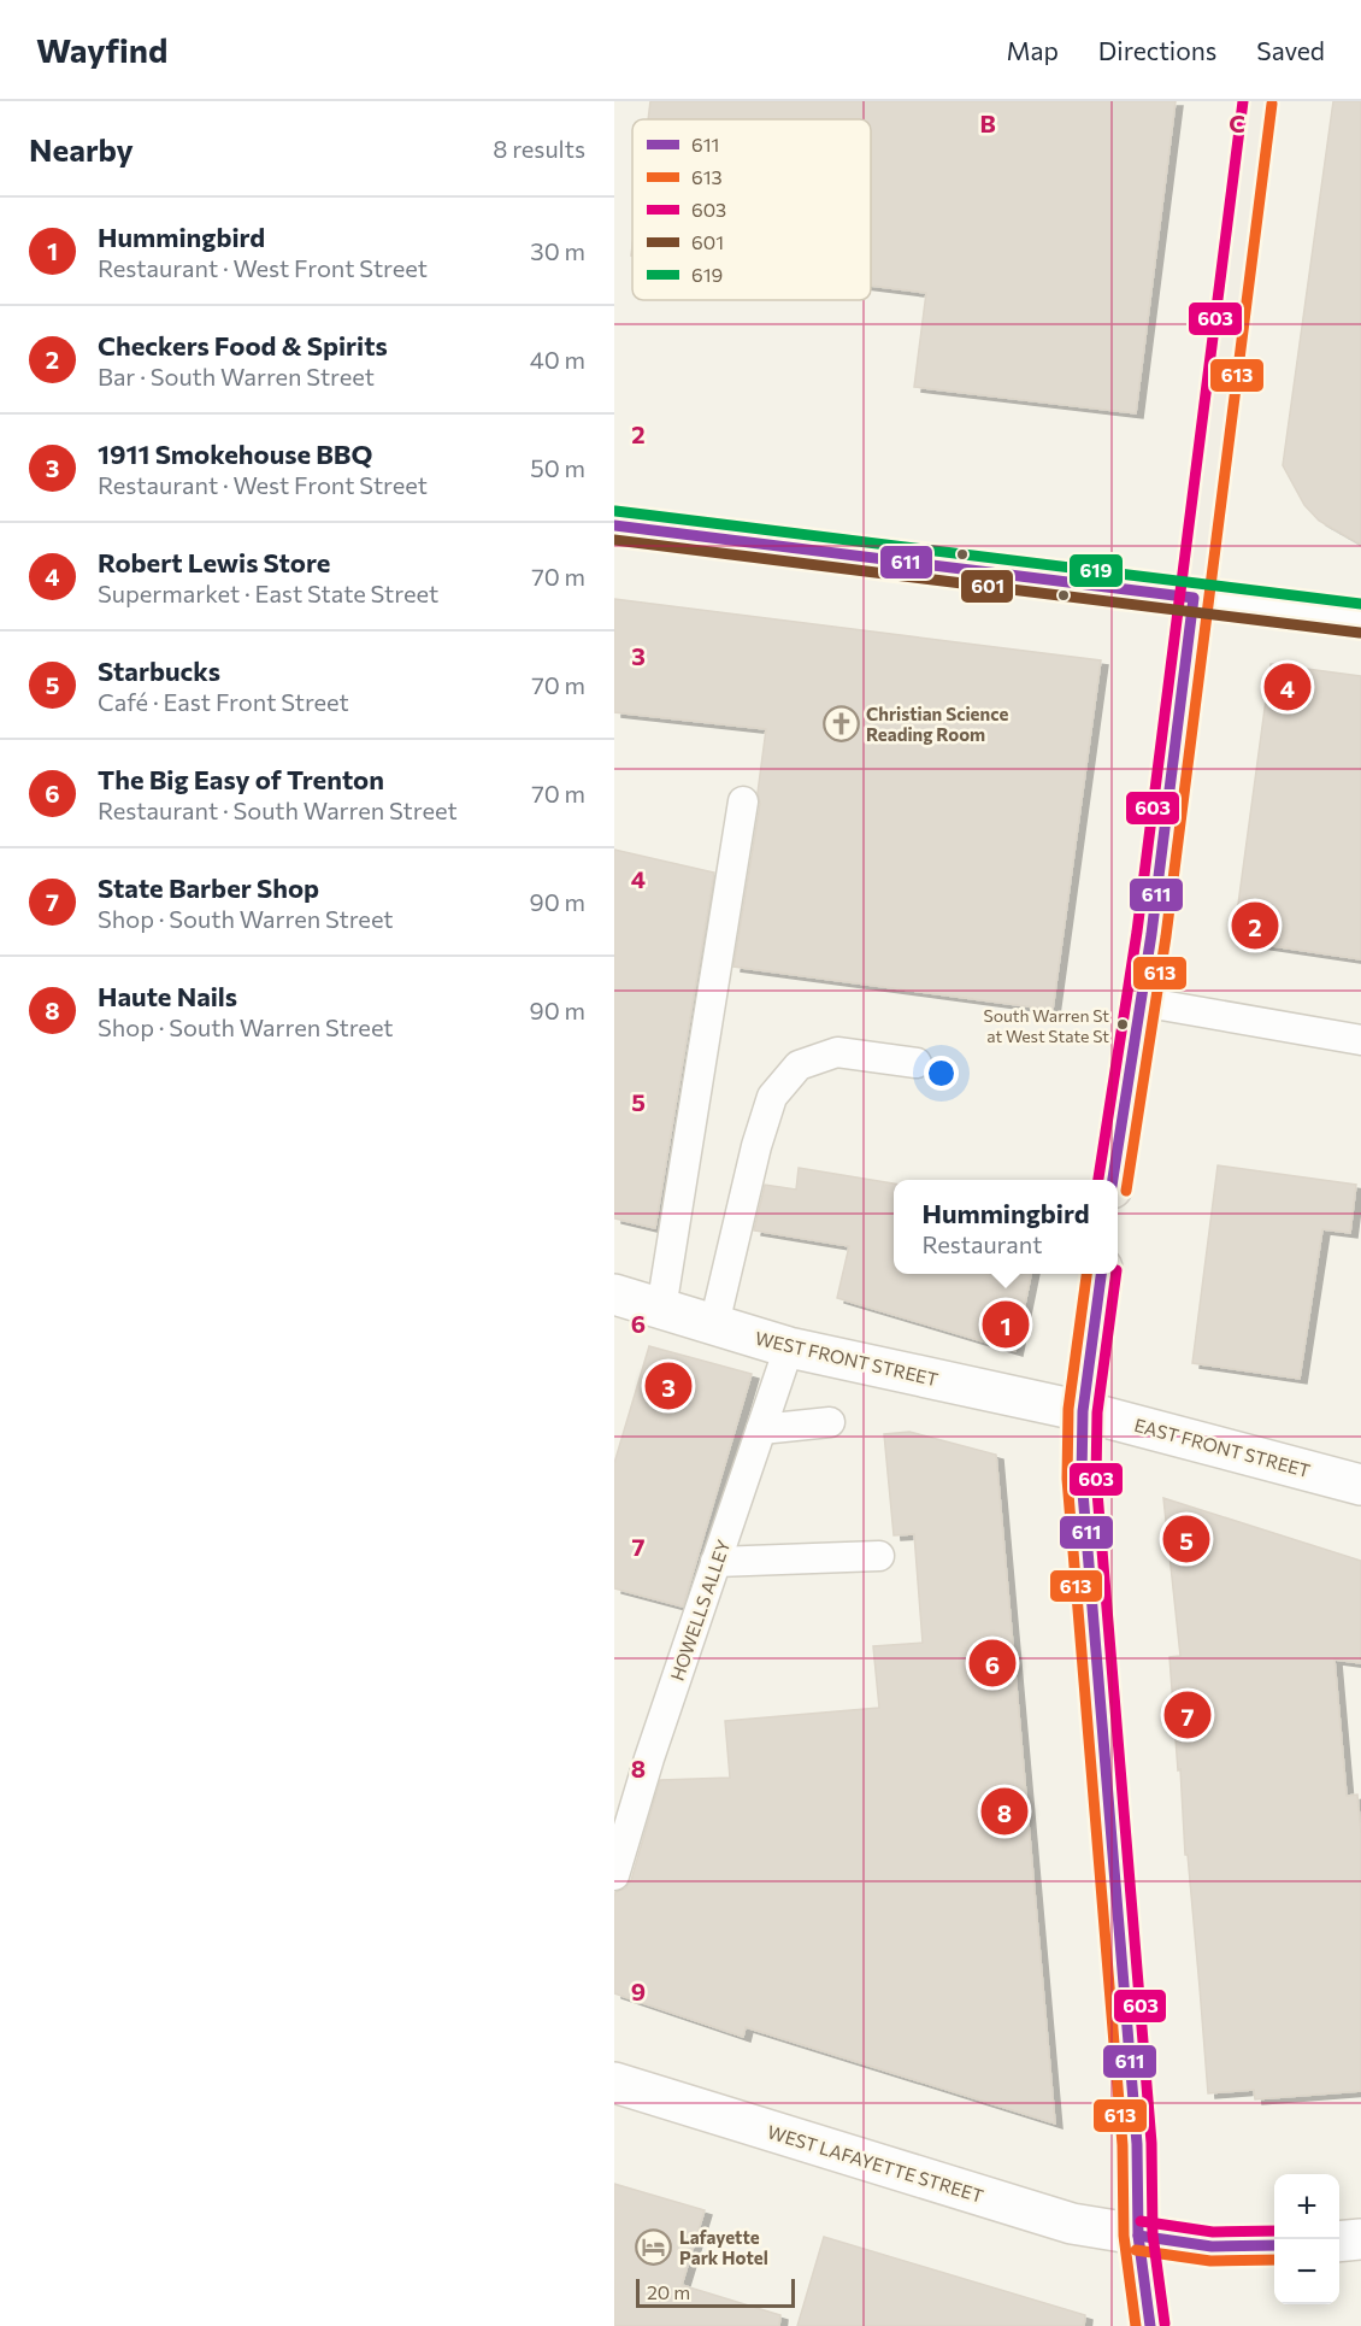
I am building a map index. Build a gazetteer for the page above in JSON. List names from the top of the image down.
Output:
{
  "streets": {
    "street": ["WEST FRONT STREET", "EAST FRONT STREET", "WEST LAFAYETTE STREET"],
    "lane": ["HOWELLS ALLEY"]
  },
  "crossings": [
    ["WEST FRONT STREET", "EAST FRONT STREET"],
    ["WEST FRONT STREET", "HOWELLS ALLEY"]
  ],
  "places": {
    "church": ["Christian Science Reading Room"],
    "other": ["South Warren St at West State St"],
    "hotel": ["Lafayette Park Hotel"]
  },
  "lines": [
    "transit line 603",
    "transit line 613",
    "transit line 619",
    "transit line 611",
    "transit line 601"
  ],
  "legend": [
    "611",
    "613",
    "603",
    "601",
    "619"
  ],
  "scale_bar": "20 m",
  "page": {
    "header": "Wayfind",
    "nav": ["Map", "Directions", "Saved"],
    "heading": ["Nearby", "8 results"],
    "list": [
      {
        "mark": "1",
        "name": "Hummingbird",
        "note": "Restaurant · West Front Street",
        "value": "30 m"
      },
      {
        "mark": "2",
        "name": "Checkers Food & Spirits",
        "note": "Bar · South Warren Street",
        "value": "40 m"
      },
      {
        "mark": "3",
        "name": "1911 Smokehouse BBQ",
        "note": "Restaurant · West Front Street",
        "value": "50 m"
      },
      {
        "mark": "4",
        "name": "Robert Lewis Store",
        "note": "Supermarket · East State Street",
        "value": "70 m"
      },
      {
        "mark": "5",
        "name": "Starbucks",
        "note": "Café · East Front Street",
        "value": "70 m"
      },
      {
        "mark": "6",
        "name": "The Big Easy of Trenton",
        "note": "Restaurant · South Warren Street",
        "value": "70 m"
      },
      {
        "mark": "7",
        "name": "State Barber Shop",
        "note": "Shop · South Warren Street",
        "value": "90 m"
      },
      {
        "mark": "8",
        "name": "Haute Nails",
        "note": "Shop · South Warren Street",
        "value": "90 m"
      }
    ],
    "pins": [
      "4",
      "2",
      "1",
      "3",
      "5",
      "6",
      "7",
      "8"
    ],
    "popup": ["Hummingbird", "Restaurant"],
    "map_buttons": ["+", "−"],
    "scale": "20 m"
  },
  "grid": {
    "columns": ["B", "C"],
    "rows": [
      "2",
      "3",
      "4",
      "5",
      "6",
      "7",
      "8",
      "9"
    ]
  }
}
